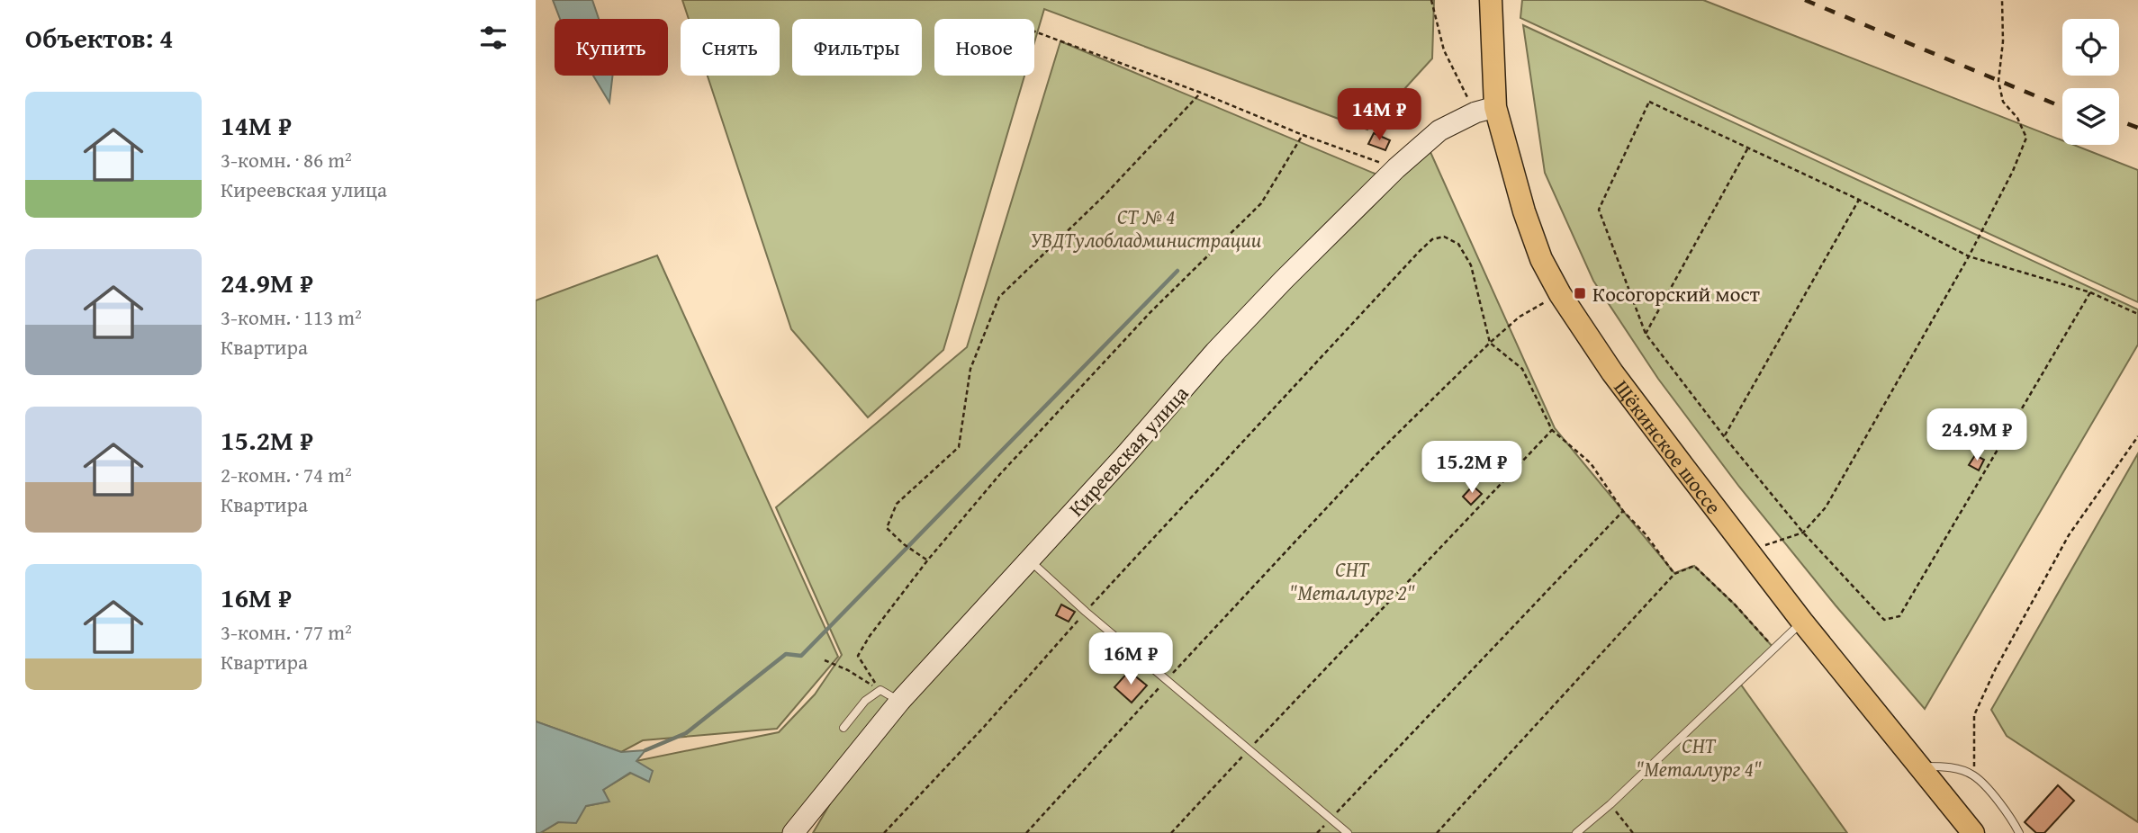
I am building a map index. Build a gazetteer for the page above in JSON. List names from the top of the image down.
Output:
{
  "streets": {
    "main road": ["Щёкинское шоссе"],
    "street": ["Киреевская улица"]
  },
  "crossings": [
    ["Щёкинское шоссе", "Киреевская улица"]
  ],
  "parks": ["СТ № 4 УВДТулобладминистрации", "СНТ \"Металлург 2\"", "СНТ \"Металлург 4\""],
  "places": {
    "transit": ["Косогорский мост"]
  },
  "page": {
    "heading": "Объектов: 4",
    "chip": [
      "Купить",
      "Снять",
      "Фильтры",
      "Новое"
    ],
    "list": [
      {
        "name": "14M ₽",
        "note": "3-комн. · 86 m² · Киреевская улица"
      },
      {
        "name": "24.9M ₽",
        "note": "3-комн. · 113 m² · Квартира"
      },
      {
        "name": "15.2M ₽",
        "note": "2-комн. · 74 m² · Квартира"
      },
      {
        "name": "16M ₽",
        "note": "3-комн. · 77 m² · Квартира"
      }
    ],
    "price": [
      "14M ₽",
      "24.9M ₽",
      "15.2M ₽",
      "16M ₽"
    ]
  }
}
